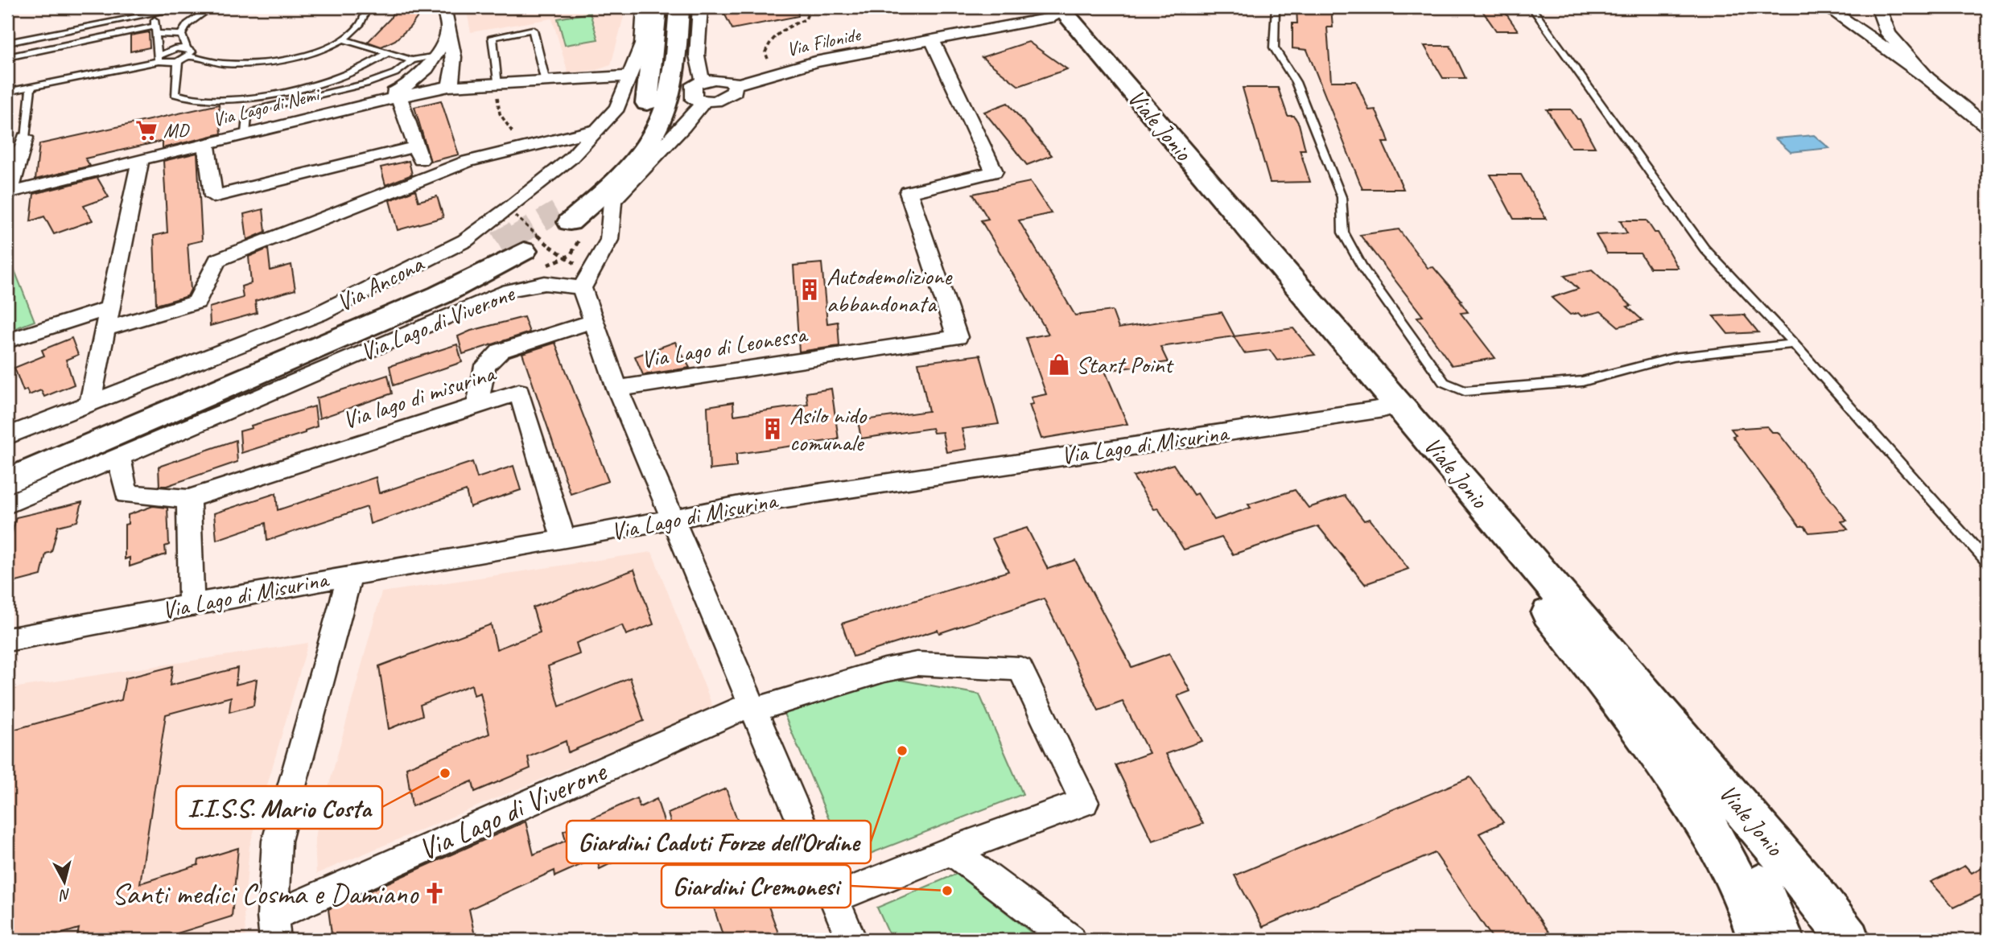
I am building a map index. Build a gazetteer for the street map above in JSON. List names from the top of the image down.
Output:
{
  "streets": {
    "main road": ["Viale Jonio", "Via Ancona"],
    "street": [
      "Via Filonide",
      "Via Lago di Nemi",
      "Via Lago di Viverone",
      "Via Lago di Leonessa",
      "Via lago di misurina",
      "Via Lago di Misurina"
    ]
  },
  "crossings": [
    ["Via Filonide", "Viale Jonio"],
    ["Via Filonide", "Via Lago di Leonessa"],
    ["Viale Jonio", "Via Lago di Misurina"],
    ["Via lago di misurina", "Via Lago di Misurina"]
  ],
  "places": {
    "supermarket": ["MD"],
    "building": ["Autodemolizione abbandonata", "Asilo nido comunale"],
    "shop": ["Start Point"],
    "other": ["Giardini Caduti Forze dell'Ordine", "I.I.S.S. Mario Costa", "Giardini Cremonesi"],
    "church": ["Santi medici Cosma e Damiano"]
  },
  "north": "bottom"
}
